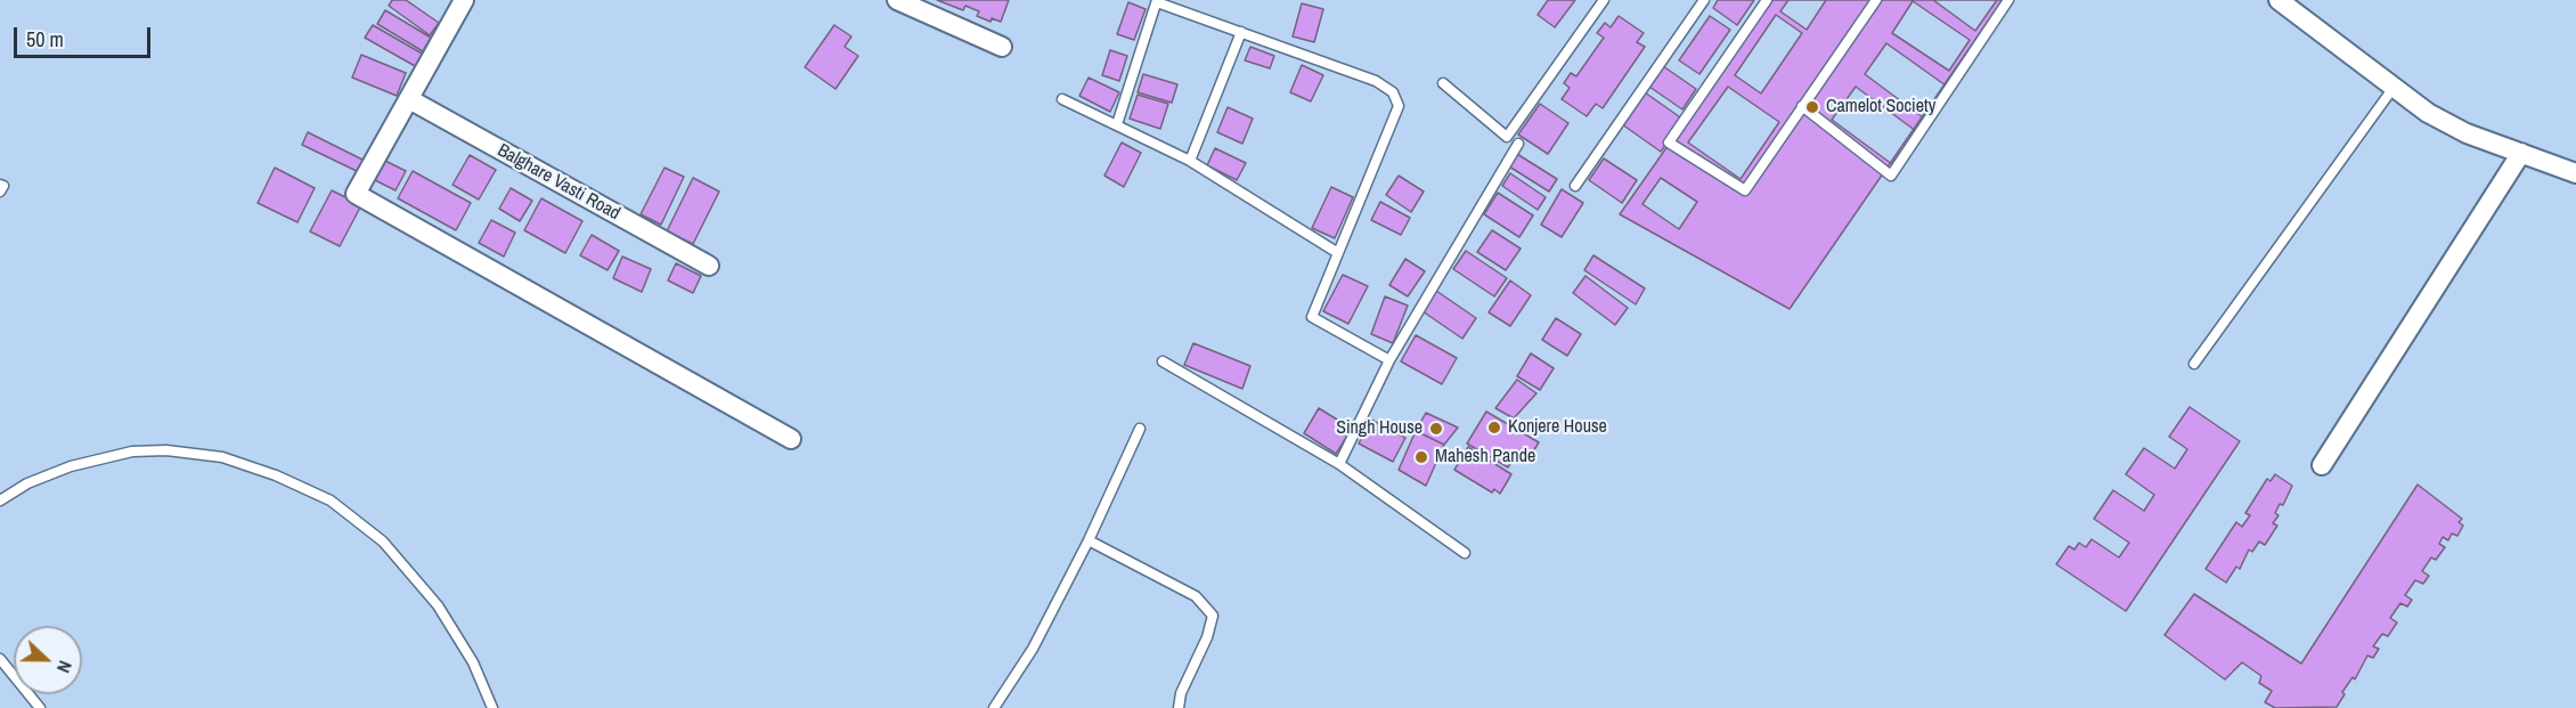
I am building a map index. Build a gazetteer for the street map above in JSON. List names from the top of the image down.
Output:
{
  "streets": {
    "street": ["Balghare Vasti Road"]
  },
  "places": [
    "Camelot Society",
    "Konjere House",
    "Singh House",
    "Mahesh Pande"
  ],
  "scale_bar": "50 m",
  "north": "right"
}
